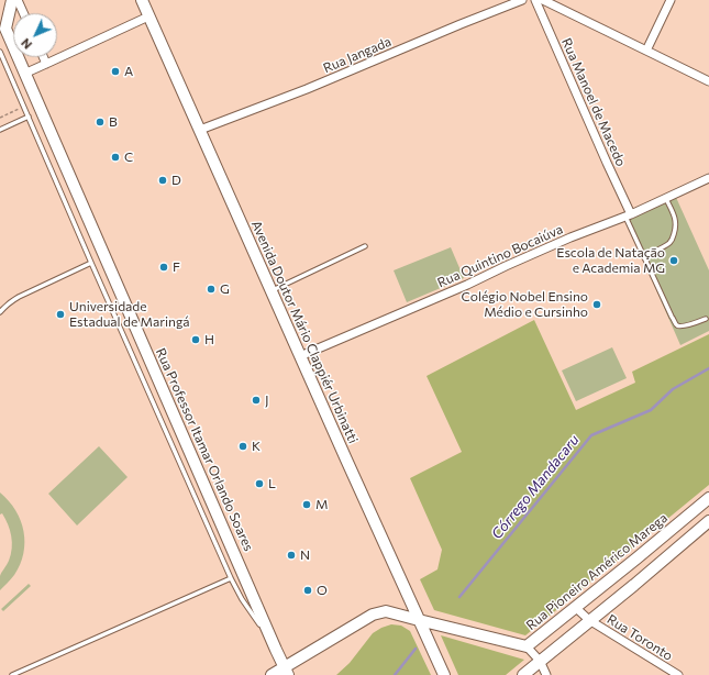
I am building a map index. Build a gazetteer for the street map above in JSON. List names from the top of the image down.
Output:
{
  "streets": {
    "main road": ["Avenida Doutor Mário Clappiér Urbinatti", "Rua Professor Itamar Orlando Soares", "Rua Pioneiro Américo Marega"],
    "street": [
      "Rua Jangada",
      "Rua Manoel de Macedo",
      "Rua Quintino Bocaiúva",
      "Rua Toronto"
    ]
  },
  "crossings": [
    ["Rua Jangada", "Avenida Doutor Mário Clappiér Urbinatti"],
    ["Rua Manoel de Macedo", "Rua Quintino Bocaiúva"],
    ["Rua Quintino Bocaiúva", "Avenida Doutor Mário Clappiér Urbinatti"],
    ["Avenida Doutor Mário Clappiér Urbinatti", "Rua Pioneiro Américo Marega"],
    ["Rua Professor Itamar Orlando Soares", "Rua Pioneiro Américo Marega"],
    ["Rua Pioneiro Américo Marega", "Rua Toronto"]
  ],
  "water": ["Córrego Mandacaru"],
  "places": [
    "A",
    "B",
    "C",
    "D",
    "Escola de Natação e Academia MG",
    "F",
    "G",
    "Colégio Nobel Ensino Médio e Cursinho",
    "Universidade Estadual de Maringá",
    "H",
    "J",
    "K",
    "L",
    "M",
    "N",
    "O"
  ],
  "north": "bottom left"
}
